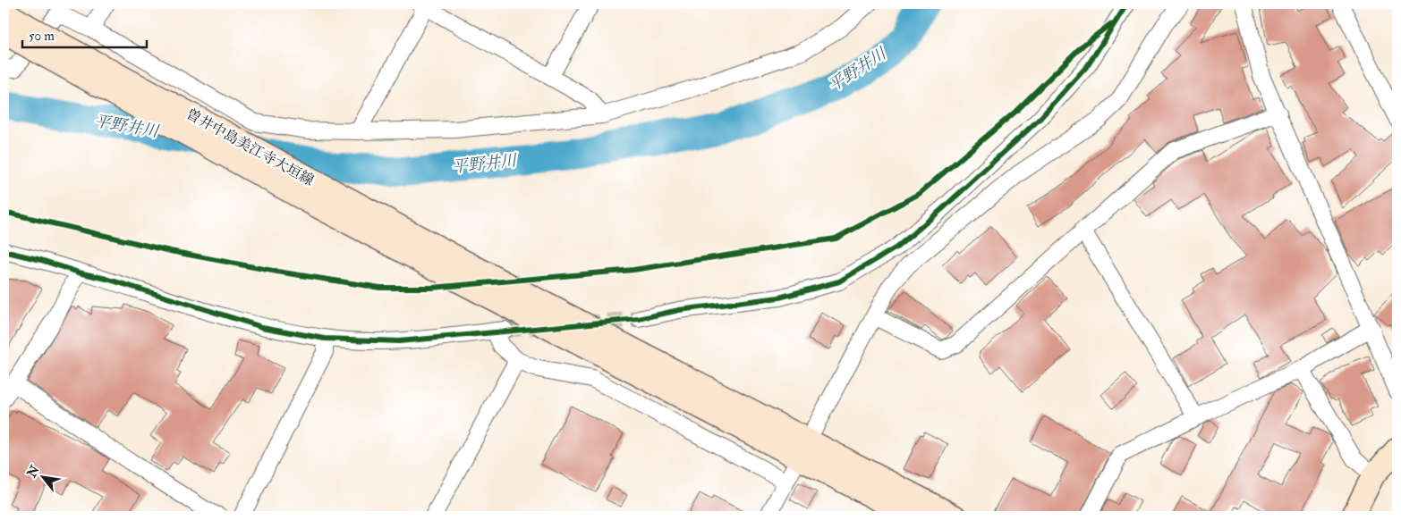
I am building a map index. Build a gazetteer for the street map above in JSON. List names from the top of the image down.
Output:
{
  "streets": {
    "main road": ["曽井中島美江寺大垣線"]
  },
  "water": ["平野井川"],
  "scale_bar": "50 m",
  "north": "top left"
}
